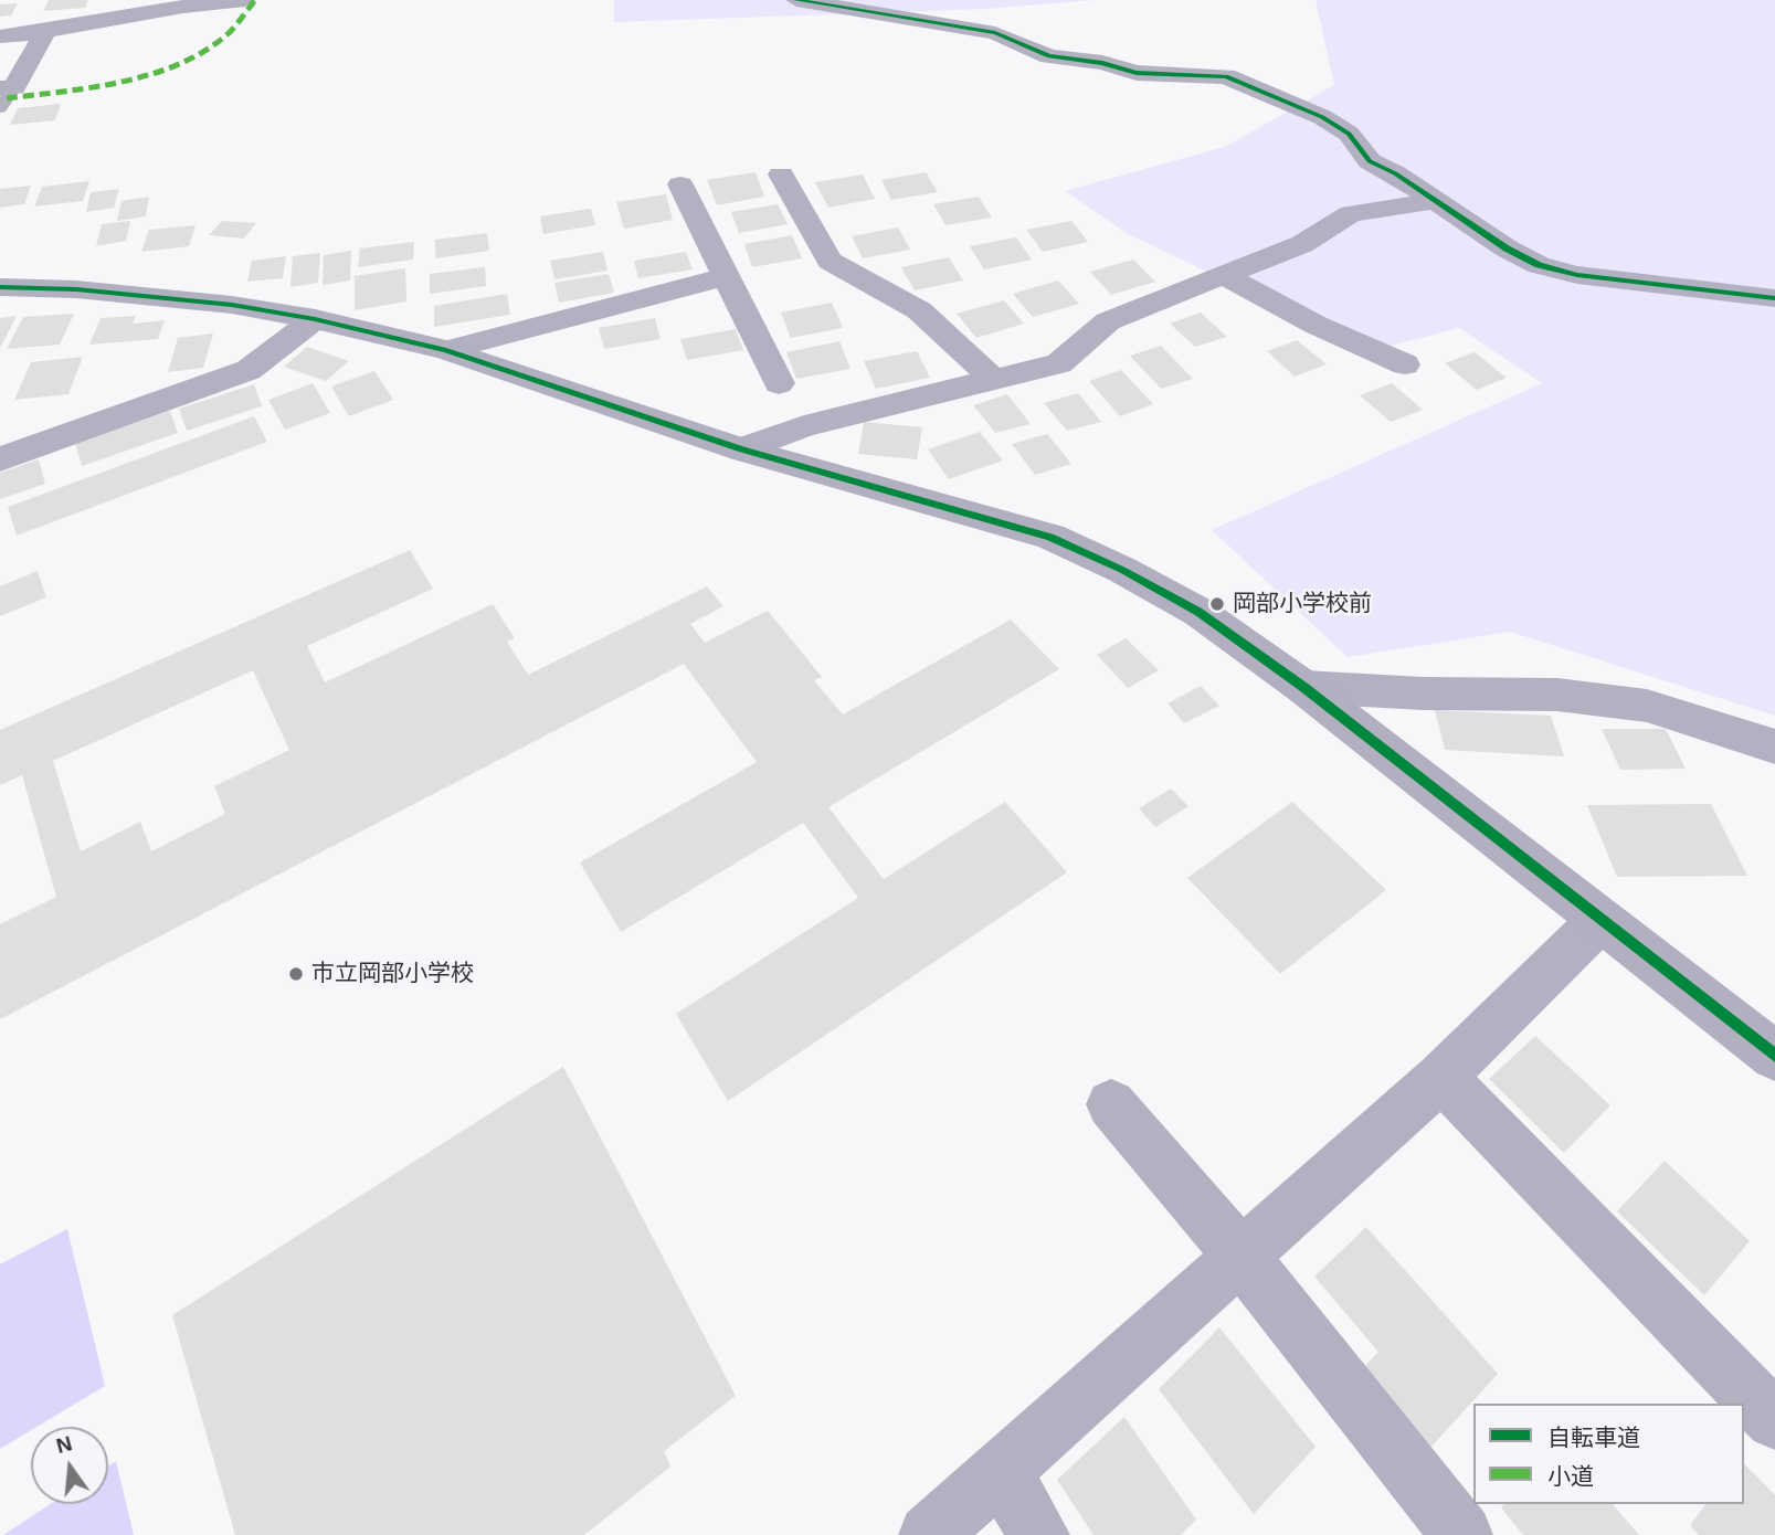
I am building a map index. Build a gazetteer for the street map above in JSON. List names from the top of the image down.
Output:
{
  "places": ["岡部小学校前", "市立岡部小学校"],
  "legend": ["自転車道", "小道"],
  "north": "top"
}
